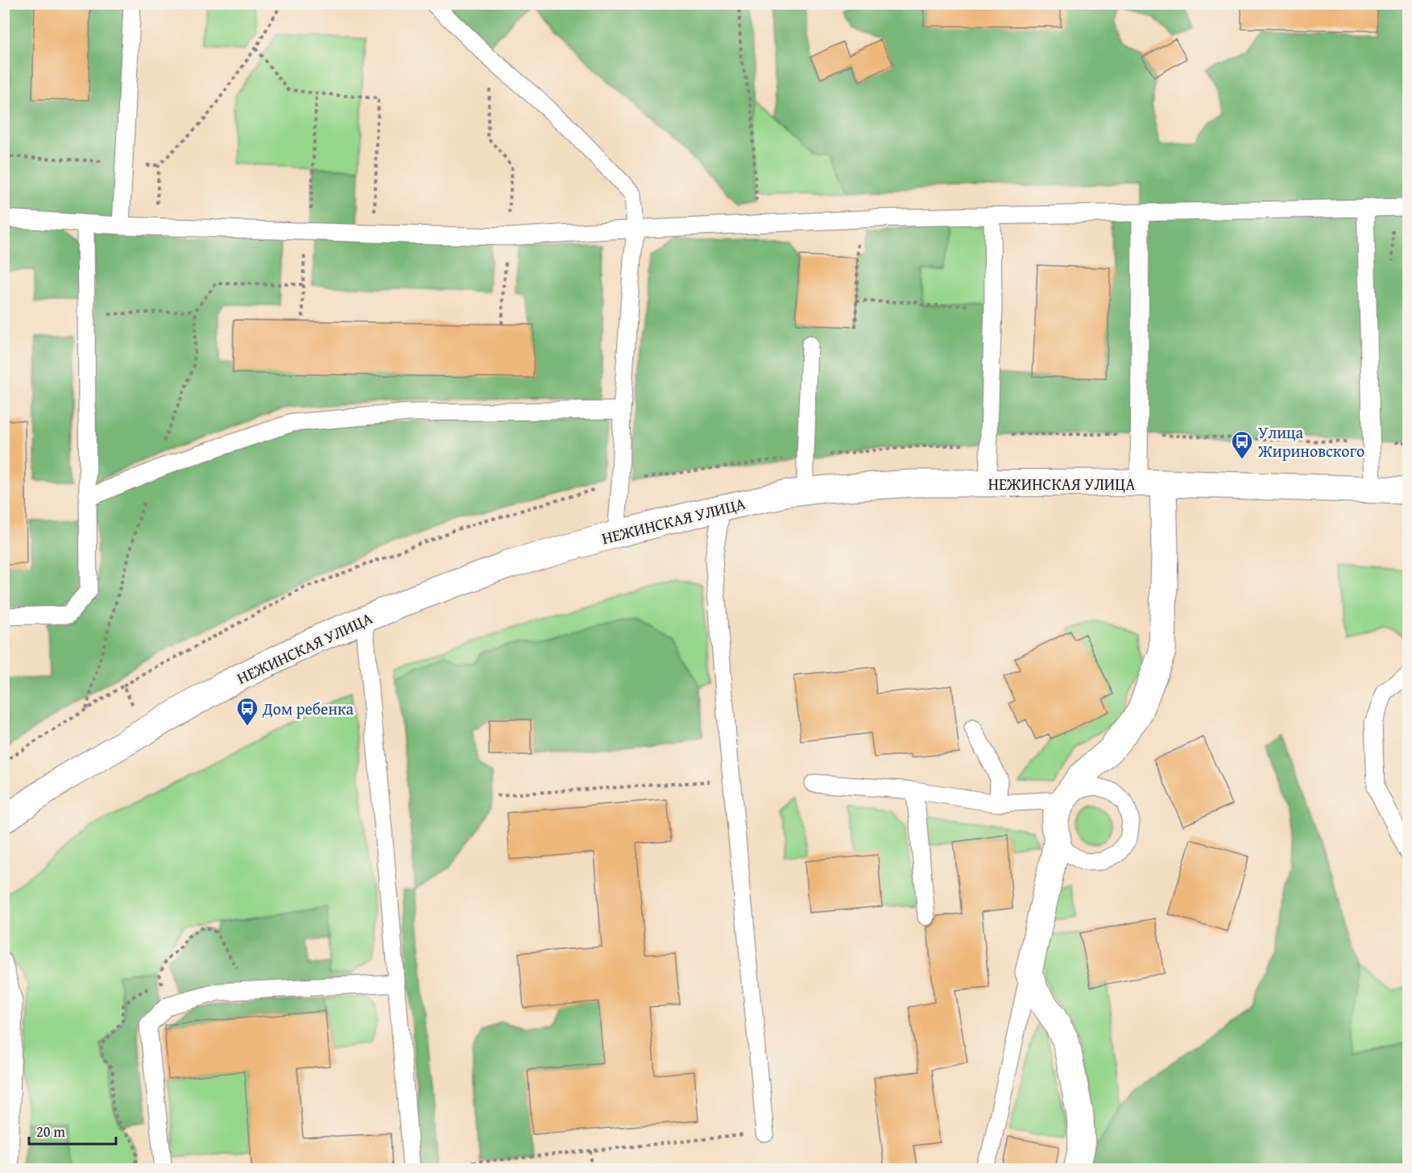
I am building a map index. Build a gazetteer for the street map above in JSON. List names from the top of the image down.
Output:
{
  "streets": {
    "street": ["НЕЖИНСКАЯ УЛИЦА"]
  },
  "places": {
    "bus stop": ["Улица Жириновского", "Дом ребенка"]
  },
  "scale_bar": "20 m"
}
